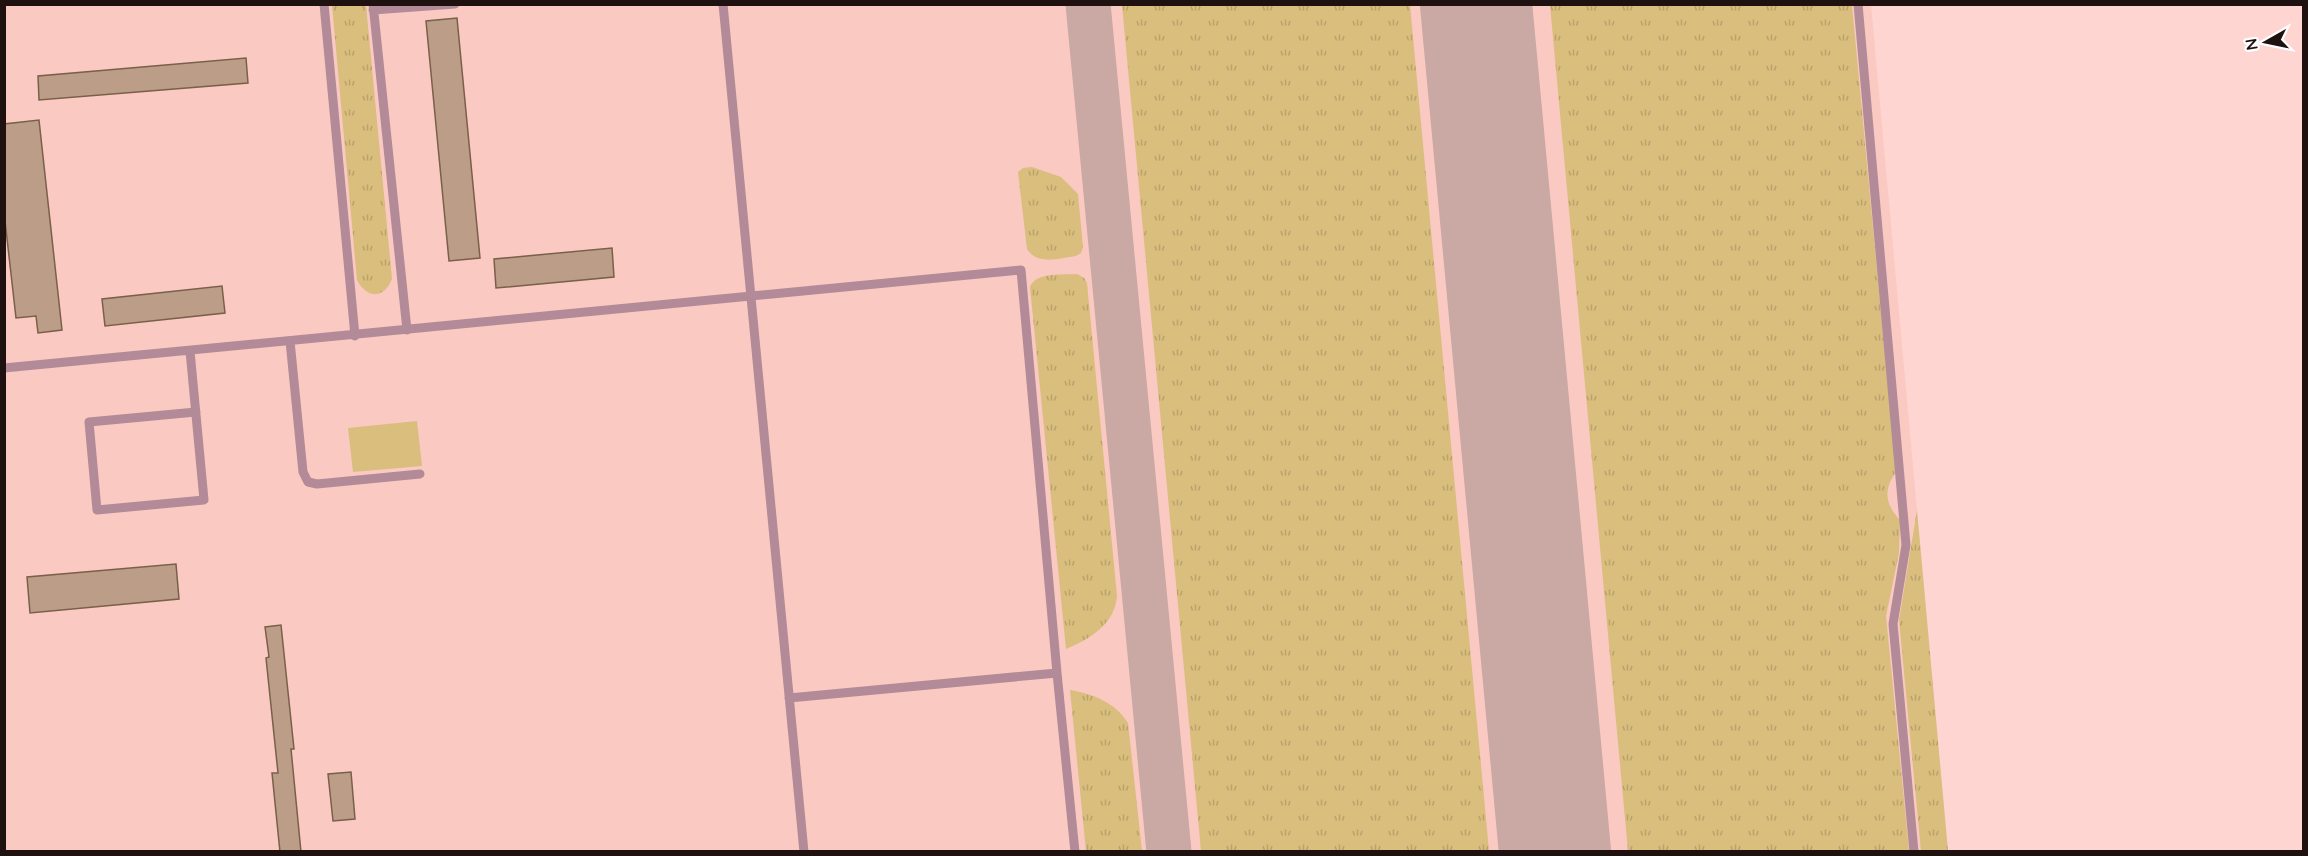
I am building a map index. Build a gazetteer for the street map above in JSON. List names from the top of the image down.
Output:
{
  "north": "left"
}
